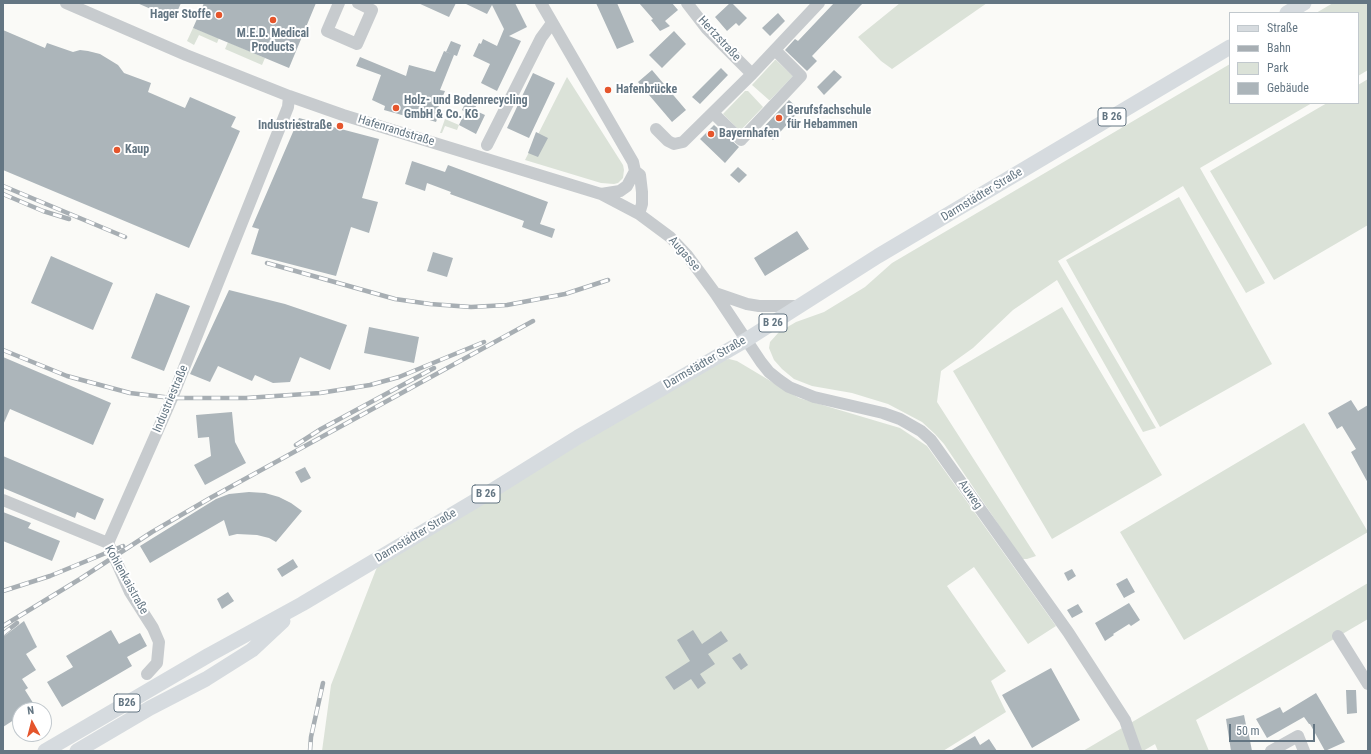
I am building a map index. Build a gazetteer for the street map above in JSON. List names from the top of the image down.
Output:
{
  "streets": {
    "main road": ["B 26", "Darmstädter Straße", "B26"],
    "street": [
      "Hertzstraße",
      "Hafenrandstraße",
      "Augasse",
      "Industriestraße",
      "Auweg",
      "Kohlenkaistraße"
    ]
  },
  "crossings": [
    ["Hafenrandstraße", "Augasse"],
    ["Hafenrandstraße", "Industriestraße"],
    ["Darmstädter Straße", "Augasse"],
    ["Darmstädter Straße", "Auweg"],
    ["Augasse", "Auweg"],
    ["Industriestraße", "Kohlenkaistraße"]
  ],
  "places": [
    "Hager Stoffe",
    "M.E.D. Medical Products",
    "Hafenbrücke",
    "Holz- und Bodenrecycling GmbH & Co. KG",
    "Berufsfachschule für Hebammen",
    "Industriestraße",
    "Bayernhafen",
    "Kaup"
  ],
  "legend": [
    "Straße",
    "Bahn",
    "Park",
    "Gebäude"
  ],
  "scale_bar": "50 m",
  "north": "top"
}
